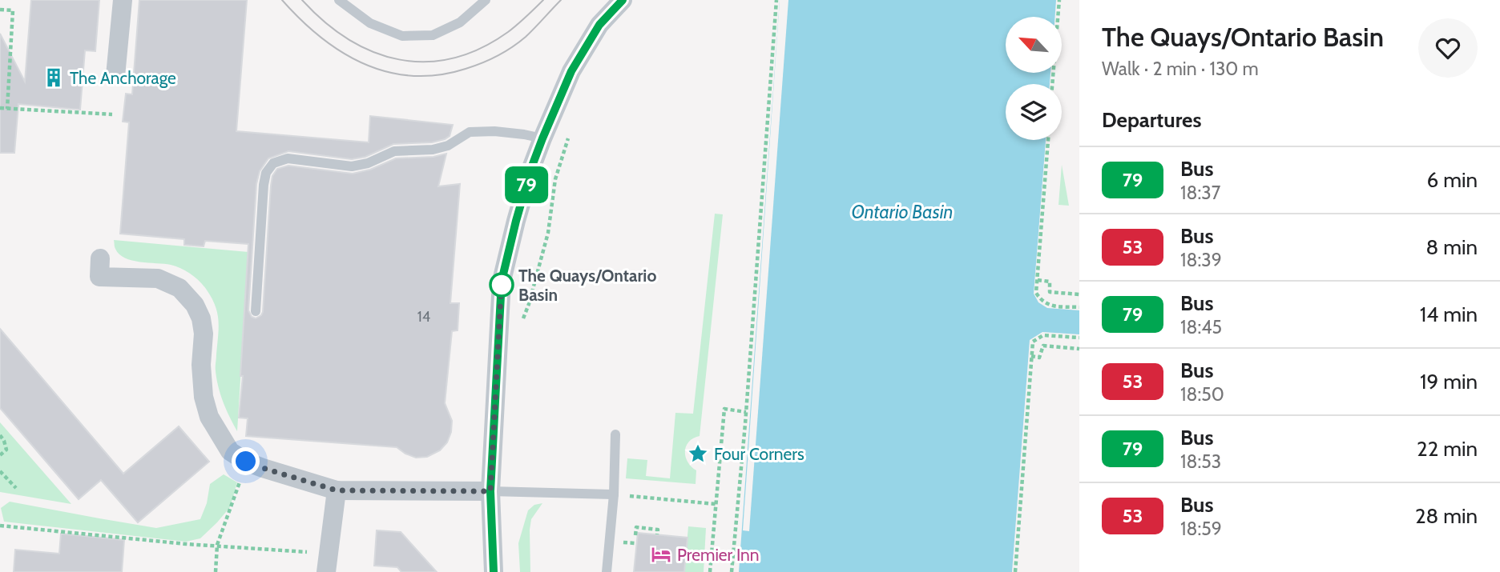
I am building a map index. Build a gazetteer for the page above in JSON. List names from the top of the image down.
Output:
{
  "water": ["Ontario Basin"],
  "places": {
    "building": ["The Anchorage"],
    "other": ["The Quays/Ontario Basin"],
    "place": ["Four Corners"],
    "hotel": ["Premier Inn"]
  },
  "lines": ["bus line 79"],
  "house_numbers": ["14"],
  "north": "top left",
  "page": {
    "on_map": "79",
    "heading": [
      ["The Quays/Ontario Basin", "Walk · 2 min · 130 m"],
      "Departures"
    ],
    "list": [
      {
        "mark": "79",
        "name": "Bus",
        "note": "18:37",
        "value": "6 min"
      },
      {
        "mark": "53",
        "name": "Bus",
        "note": "18:39",
        "value": "8 min"
      },
      {
        "mark": "79",
        "name": "Bus",
        "note": "18:45",
        "value": "14 min"
      },
      {
        "mark": "53",
        "name": "Bus",
        "note": "18:50",
        "value": "19 min"
      },
      {
        "mark": "79",
        "name": "Bus",
        "note": "18:53",
        "value": "22 min"
      },
      {
        "mark": "53",
        "name": "Bus",
        "note": "18:59",
        "value": "28 min"
      }
    ]
  }
}
